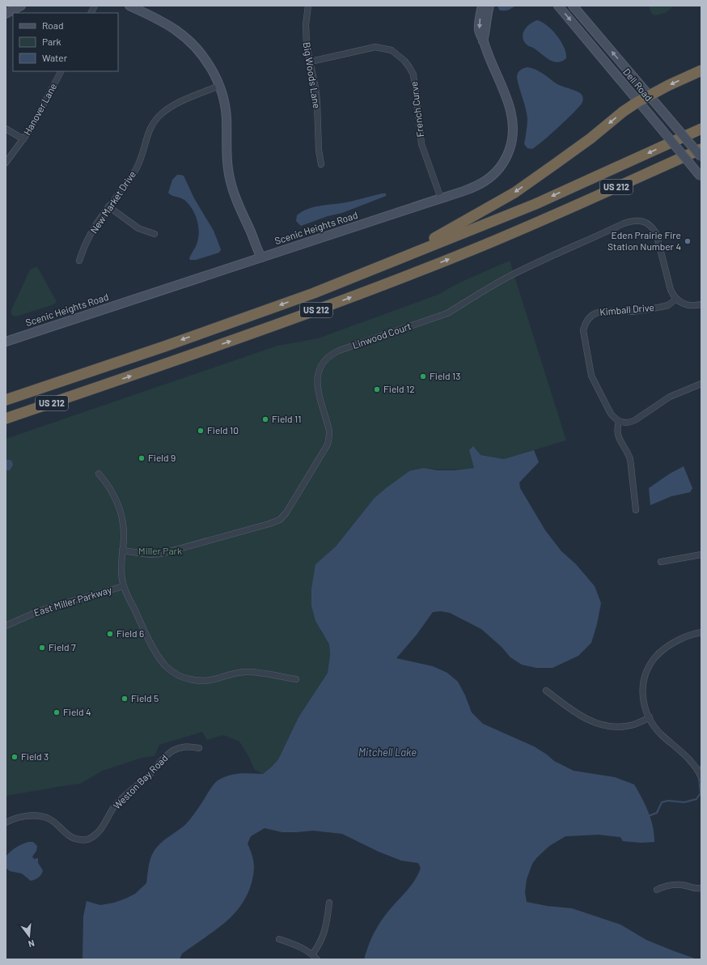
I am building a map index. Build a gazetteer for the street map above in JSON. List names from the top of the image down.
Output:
{
  "streets": {
    "highway": ["US 212"],
    "street": [
      "Big Woods Lane",
      "Dell Road",
      "Hanover Lane",
      "French Curve",
      "New Market Drive",
      "Scenic Heights Road",
      "Kimball Drive",
      "Linwood Court",
      "East Miller Parkway",
      "Weston Bay Road"
    ]
  },
  "crossings": [
    ["Big Woods Lane", "French Curve"],
    ["French Curve", "Scenic Heights Road"],
    ["Kimball Drive", "Linwood Court"]
  ],
  "water": ["Mitchell Lake"],
  "parks": ["Miller Park"],
  "places": [
    "Eden Prairie Fire Station Number 4",
    "Field 13",
    "Field 12",
    "Field 11",
    "Field 10",
    "Field 9",
    "Field 6",
    "Field 7",
    "Field 5",
    "Field 4",
    "Field 3"
  ],
  "legend": ["Road", "Park", "Water"],
  "north": "bottom"
}
